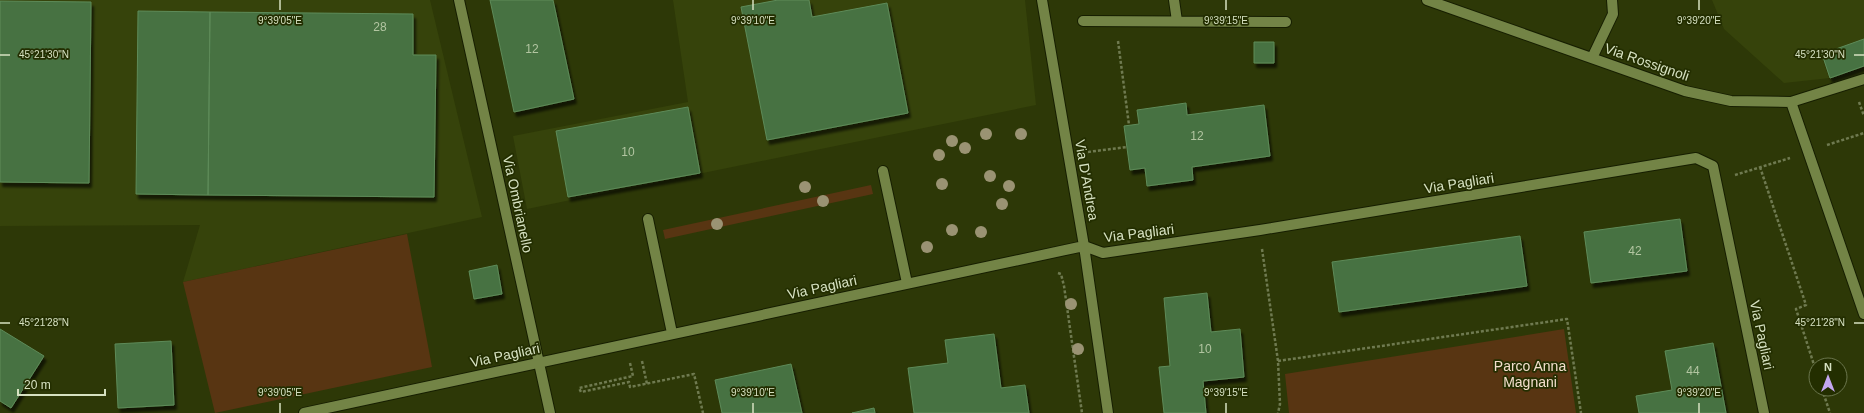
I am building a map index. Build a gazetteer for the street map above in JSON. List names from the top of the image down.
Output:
{
  "streets": {
    "street": [
      "Via Rossignoli",
      "Via D'Andrea",
      "Via Pagliari",
      "Via Ombrianello"
    ]
  },
  "crossings": [
    ["Via D'Andrea", "Via Pagliari"],
    ["Via Pagliari", "Via Ombrianello"]
  ],
  "parks": ["Parco Anna Magnani"],
  "house_numbers": [
    "28",
    "12",
    "12",
    "10",
    "42",
    "10",
    "44"
  ],
  "scale_bar": "20 m",
  "north": "top",
  "coordinates": [
    "9°39'05\"E",
    "9°39'10\"E",
    "9°39'15\"E",
    "9°39'20\"E",
    "45°21'30\"N",
    "45°21'28\"N"
  ]
}
